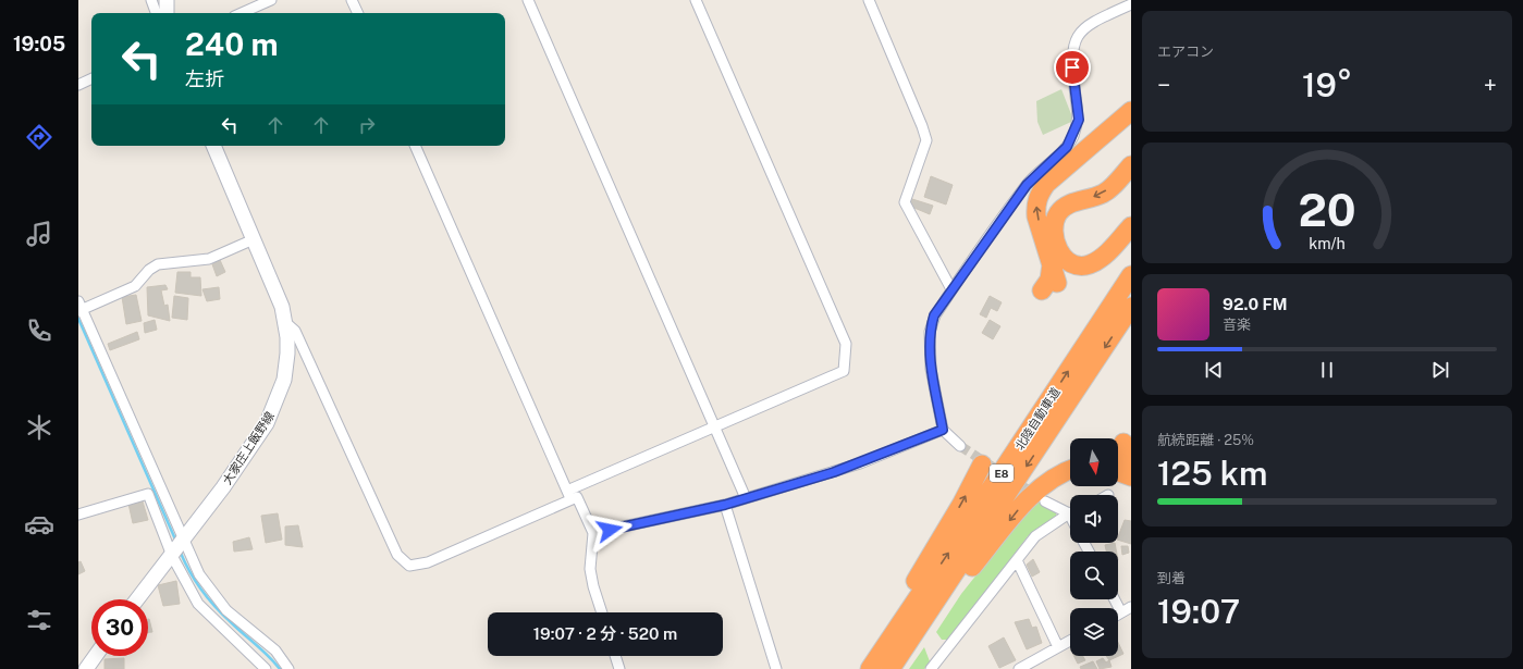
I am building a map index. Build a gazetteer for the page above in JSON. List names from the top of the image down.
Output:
{
  "streets": {
    "highway": ["北陸自動車道", "E8"],
    "main road": ["大家庄上飯野線"]
  },
  "north": "bottom",
  "page": {
    "tabs": "19:05",
    "tile": [
      "エアコン",
      ["航続距離 · 25%", "125 km"],
      ["到着", "19:07"]
    ],
    "turn": ["240 m", "左折"],
    "heat": ["−", "19°", "+"],
    "song": ["92.0 FM", "音楽"],
    "limit": "30",
    "trip": "19:07 · 2 分 · 520 m",
    "gauge": ["20", "km/h"]
  }
}
